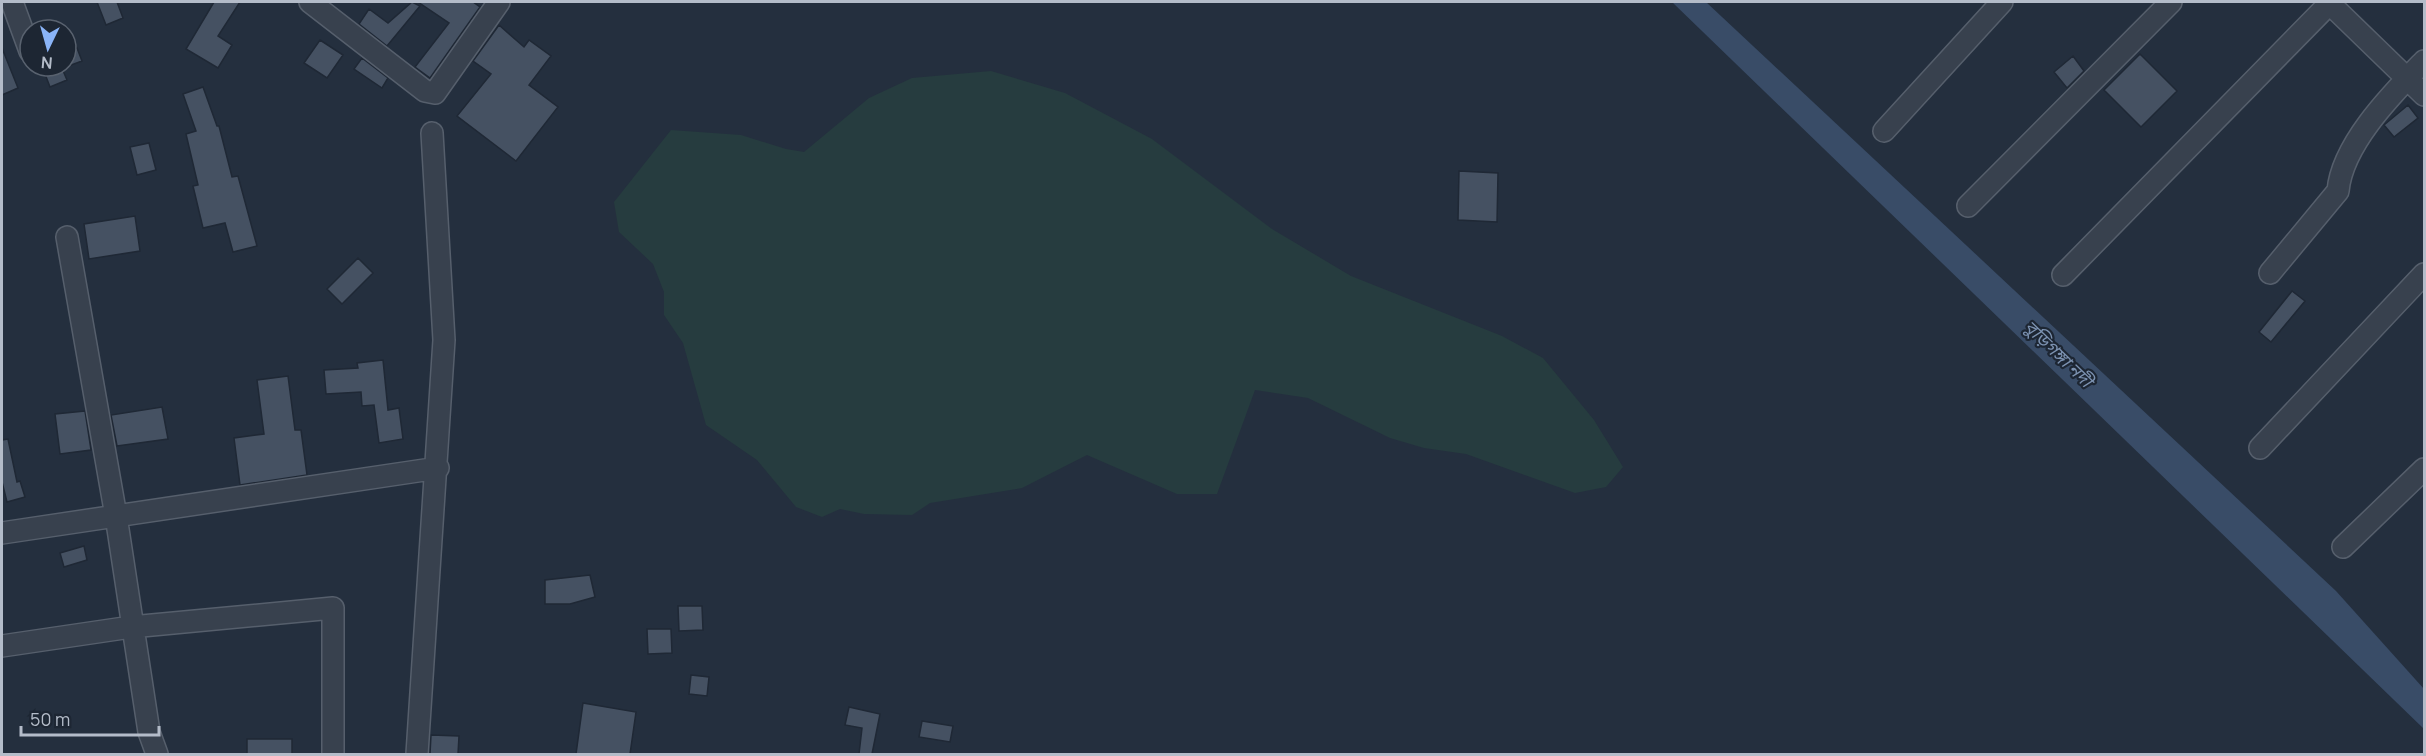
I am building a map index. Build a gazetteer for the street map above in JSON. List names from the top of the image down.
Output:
{
  "water": ["বুড়িগঙ্গা নদী"],
  "scale_bar": "50 m",
  "north": "bottom"
}
